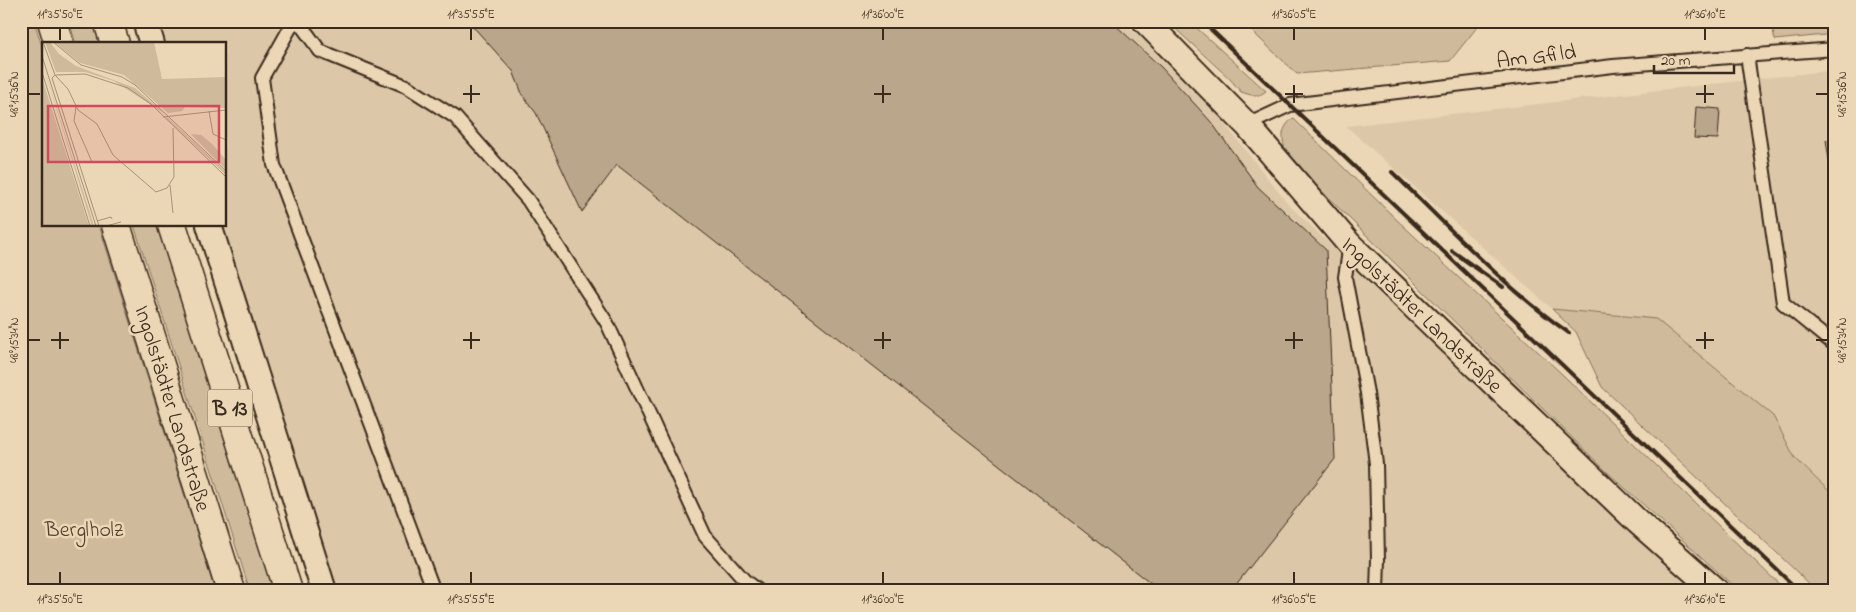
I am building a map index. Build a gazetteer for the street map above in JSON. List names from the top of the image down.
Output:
{
  "streets": {
    "main road": ["Ingolstädter Landstraße", "B 13"],
    "lane": ["Am Gfild"]
  },
  "crossings": [
    ["Am Gfild", "Ingolstädter Landstraße"]
  ],
  "parks": ["Berglholz"],
  "scale_bar": "20 m",
  "coordinates": [
    "11°35'50\"E",
    "11°35'55\"E",
    "11°36'00\"E",
    "11°36'05\"E",
    "11°36'10\"E",
    "48°15'36\"N",
    "48°15'34\"N"
  ]
}
